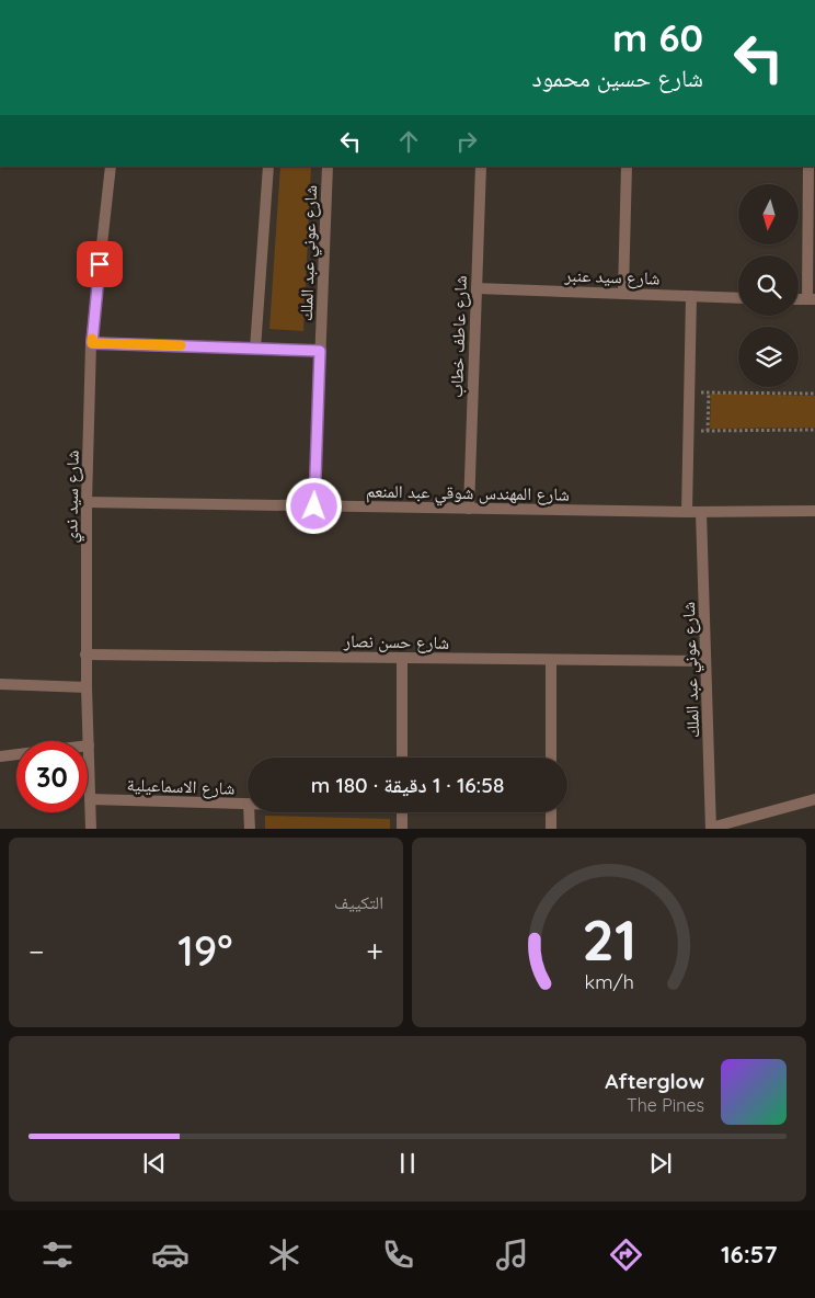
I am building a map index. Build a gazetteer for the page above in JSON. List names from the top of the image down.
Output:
{
  "streets": {
    "street": [
      "شارع عوني عبد الملك",
      "شارع سيد عنبر",
      "شارع عاطف خطاب",
      "شارع المهندس شوقي عبد المنعم",
      "شارع سيد ندي",
      "شارع حسن نصار",
      "شارع الاسماعيلية"
    ]
  },
  "crossings": [
    ["شارع عوني عبد الملك", "شارع المهندس شوقي عبد المنعم"],
    ["شارع عوني عبد الملك", "شارع حسن نصار"],
    ["شارع سيد عنبر", "شارع عاطف خطاب"],
    ["شارع عاطف خطاب", "شارع المهندس شوقي عبد المنعم"],
    ["شارع المهندس شوقي عبد المنعم", "شارع سيد ندي"],
    ["شارع سيد ندي", "شارع حسن نصار"],
    ["شارع سيد ندي", "شارع الاسماعيلية"]
  ],
  "north": "bottom",
  "page": {
    "turn": ["60 m", "شارع حسين محمود"],
    "limit": "30",
    "trip": "16:58 · 1 دقيقة · 180 m",
    "tile": "التكييف",
    "heat": ["−", "19°", "+"],
    "song": ["Afterglow", "The Pines"],
    "tabs": "16:57",
    "gauge": ["21", "km/h"]
  }
}
